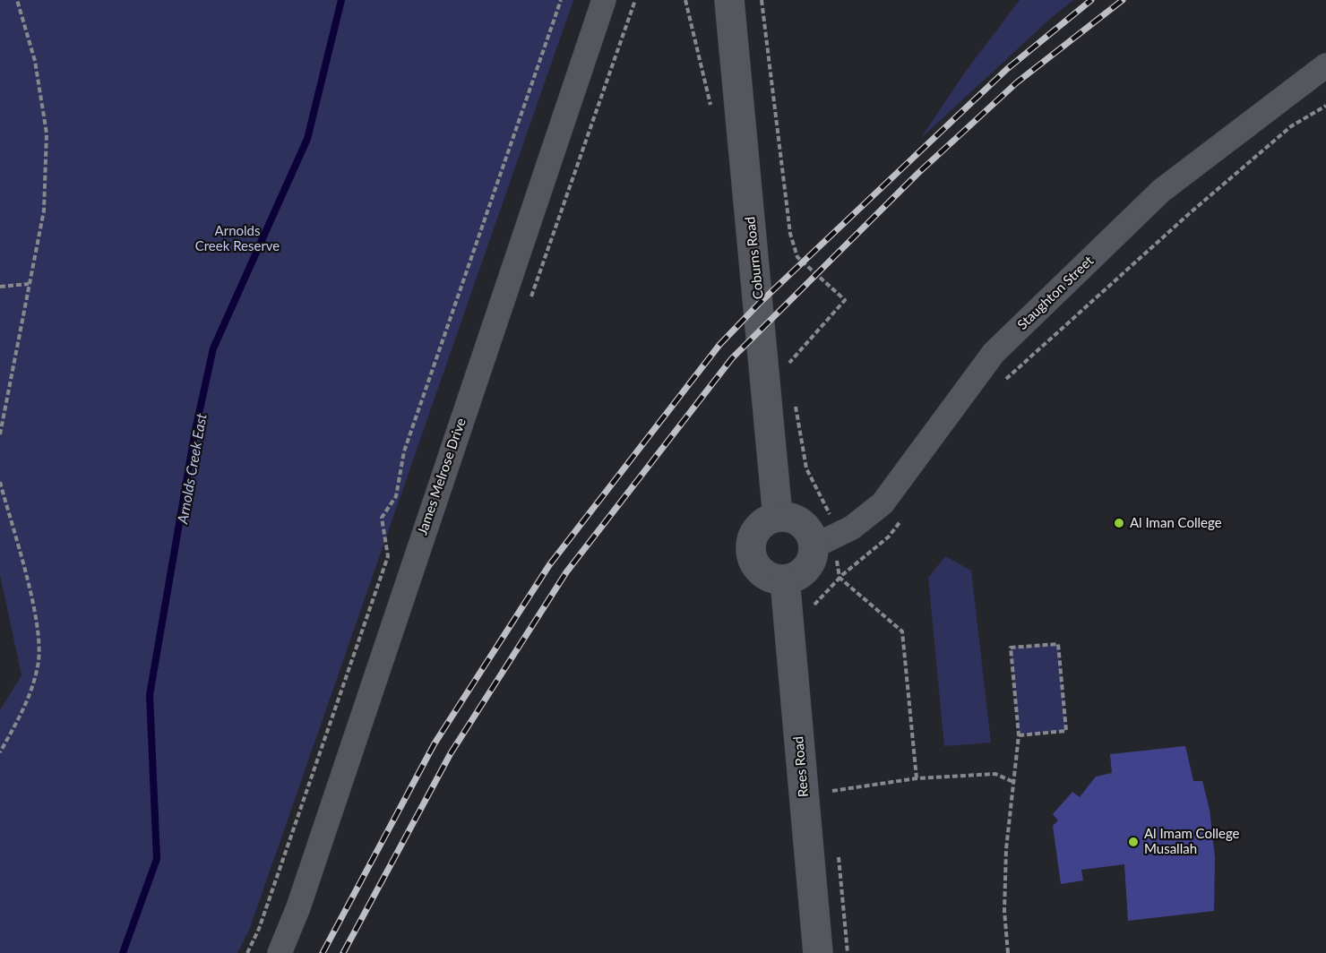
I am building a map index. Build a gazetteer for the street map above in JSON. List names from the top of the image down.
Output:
{
  "streets": {
    "street": [
      "Coburns Road",
      "Staughton Street",
      "James Melrose Drive",
      "Rees Road"
    ]
  },
  "crossings": [
    ["Coburns Road", "Staughton Street"],
    ["Coburns Road", "Rees Road"],
    ["Staughton Street", "Rees Road"]
  ],
  "water": ["Arnolds Creek East"],
  "parks": ["Arnolds Creek Reserve"],
  "places": ["Al Iman College", "Al Imam College Musallah"]
}
